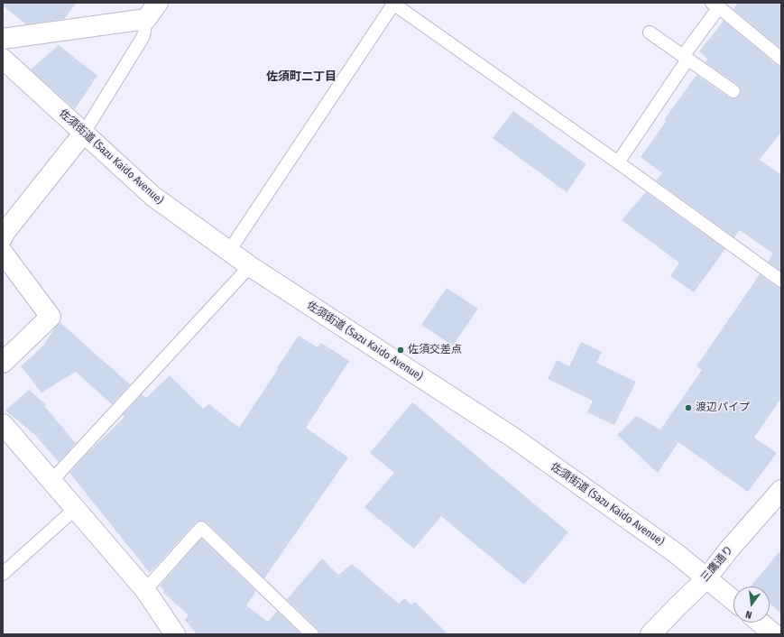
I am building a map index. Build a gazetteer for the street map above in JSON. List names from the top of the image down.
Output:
{
  "streets": {
    "street": ["佐須街道 (Sazu Kaido Avenue)", "三鷹通り"]
  },
  "crossings": [
    ["佐須街道 (Sazu Kaido Avenue)", "三鷹通り"]
  ],
  "districts": ["佐須町二丁目"],
  "places": ["佐須交差点", "渡辺パイプ"],
  "north": "bottom"
}
